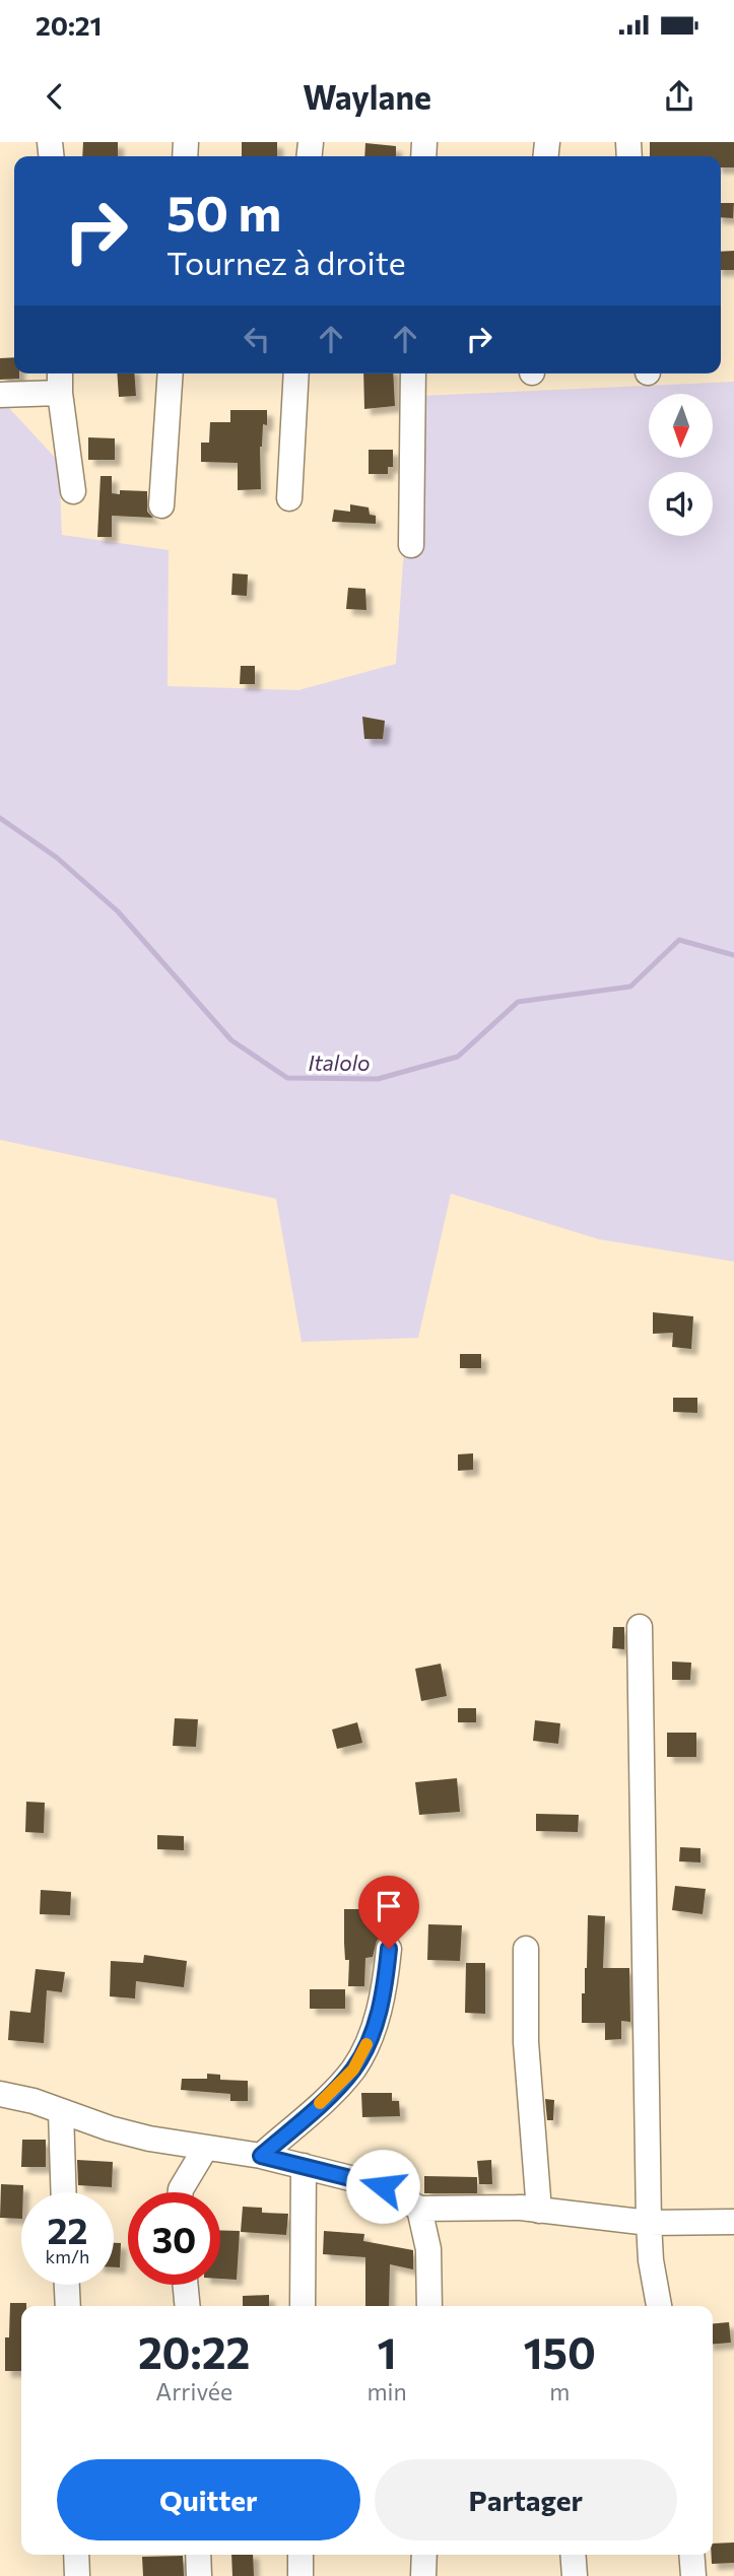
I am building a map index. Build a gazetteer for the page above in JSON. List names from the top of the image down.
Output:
{
  "water": ["Italolo"],
  "north": "bottom",
  "page": {
    "status": "20:21",
    "header": "Waylane",
    "turn": ["50 m", "Tournez à droite"],
    "speed": "22 km/h",
    "limit": "30",
    "eta": [
      "20:22",
      "Arrivée",
      "1",
      "min",
      "150",
      "m"
    ],
    "buttons": ["Quitter", "Partager"]
  }
}
